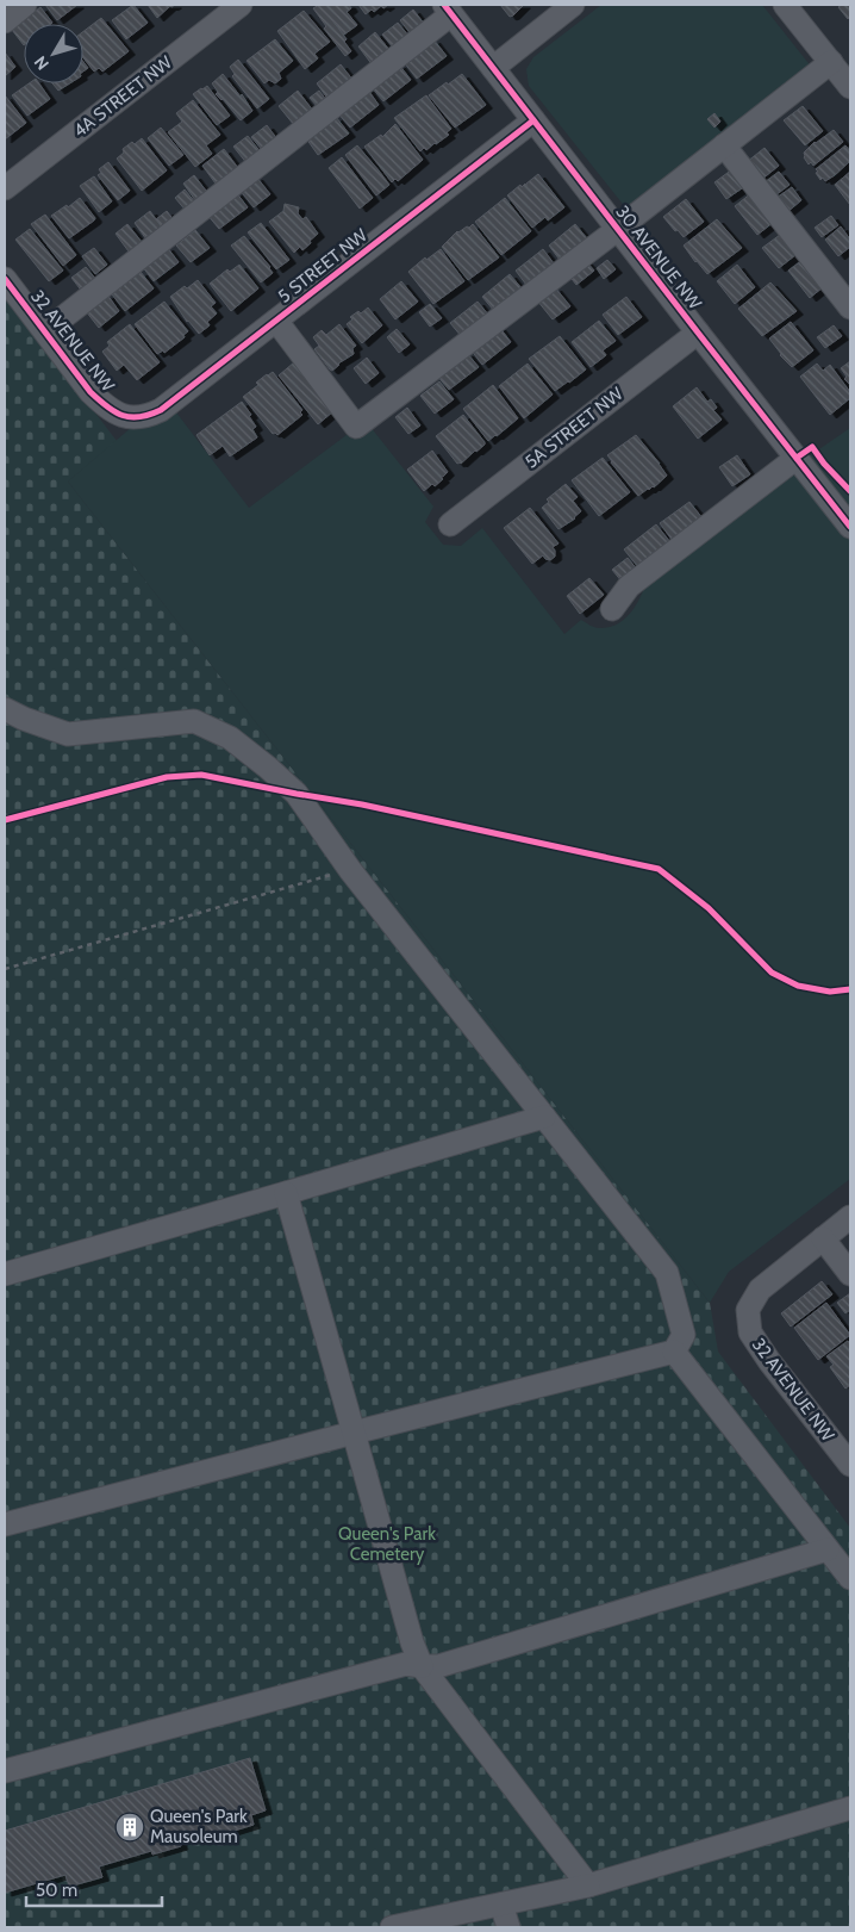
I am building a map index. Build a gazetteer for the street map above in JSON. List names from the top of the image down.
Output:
{
  "streets": {
    "street": [
      "4A STREET NW",
      "30 AVENUE NW",
      "5 STREET NW",
      "32 AVENUE NW",
      "5A STREET NW"
    ]
  },
  "crossings": [
    ["30 AVENUE NW", "5 STREET NW"],
    ["30 AVENUE NW", "5A STREET NW"],
    ["5 STREET NW", "32 AVENUE NW"]
  ],
  "parks": ["Queen's Park Cemetery"],
  "places": {
    "building": ["Queen's Park Mausoleum"]
  },
  "scale_bar": "50 m",
  "north": "bottom left"
}
